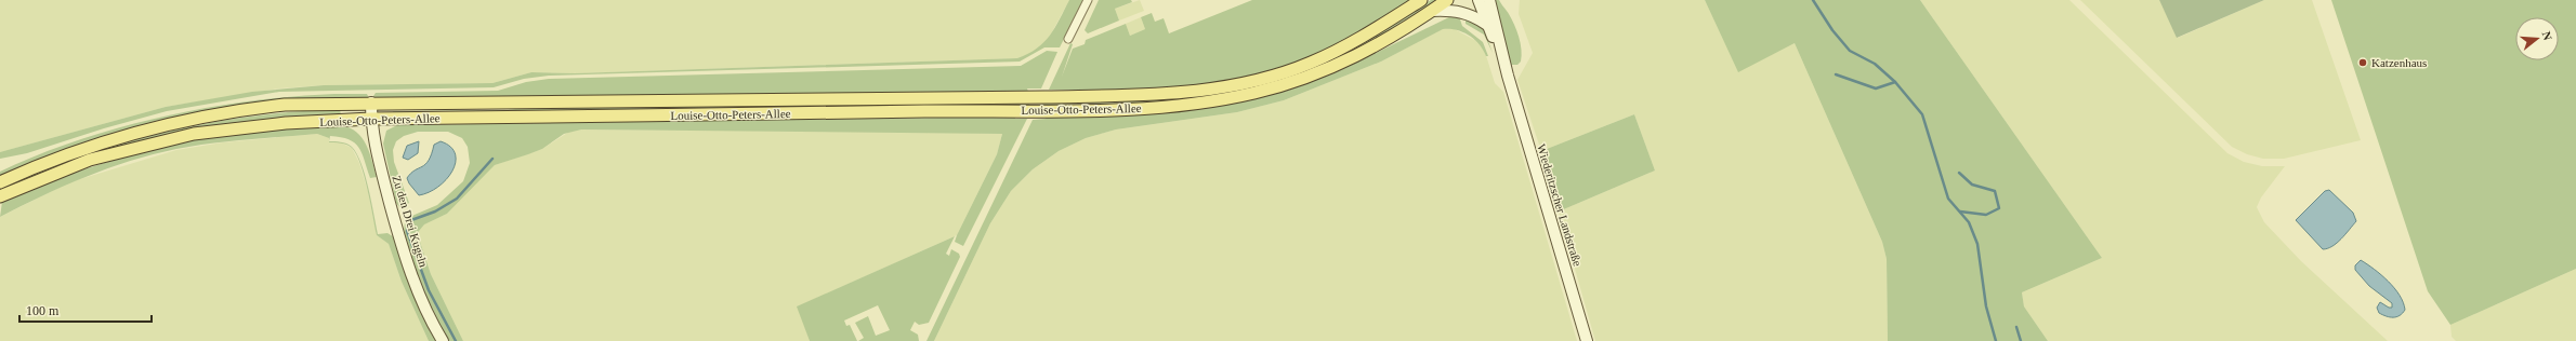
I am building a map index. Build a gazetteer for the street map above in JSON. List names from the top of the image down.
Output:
{
  "streets": {
    "main road": ["Louise-Otto-Peters-Allee"],
    "street": ["Wiederitzscher Landstraße", "Zu den Drei Kugeln"]
  },
  "crossings": [
    ["Louise-Otto-Peters-Allee", "Zu den Drei Kugeln"]
  ],
  "places": ["Katzenhaus"],
  "scale_bar": "100 m",
  "north": "right"
}
